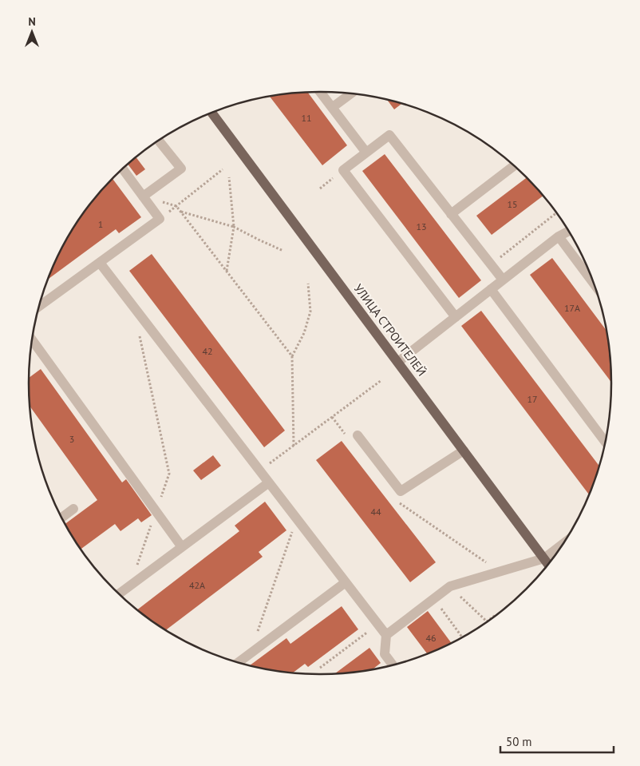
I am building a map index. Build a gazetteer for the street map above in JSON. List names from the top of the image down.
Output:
{
  "streets": {
    "main road": ["УЛИЦА СТРОИТЕЛЕЙ"]
  },
  "house_numbers": [
    "11",
    "15",
    "1",
    "13",
    "17А",
    "42",
    "17",
    "3",
    "44",
    "42А",
    "46"
  ],
  "scale_bar": "50 m",
  "north": "top"
}
